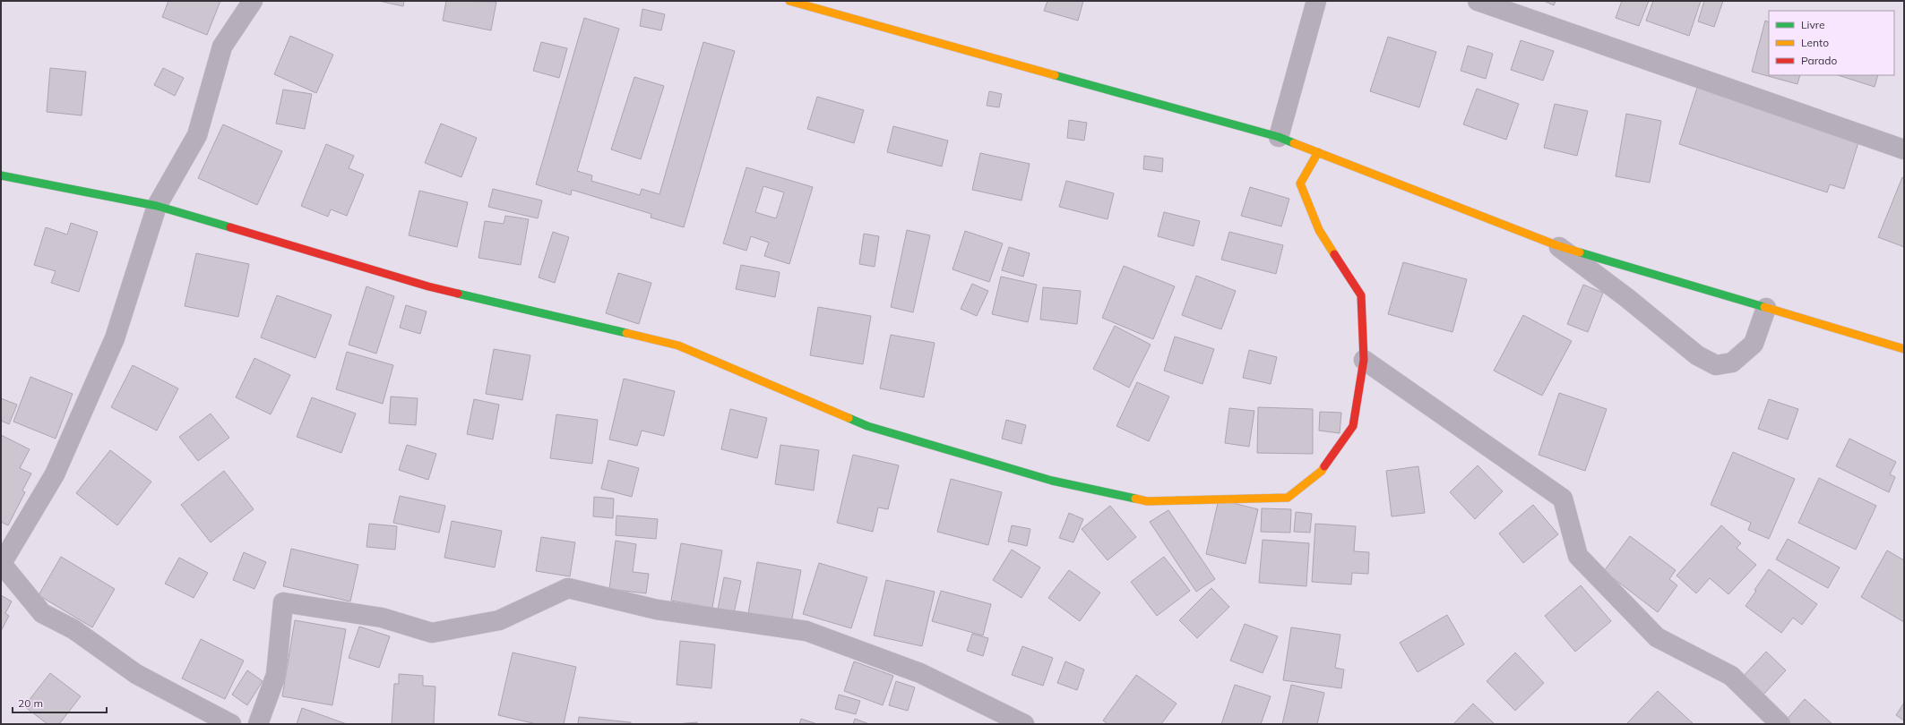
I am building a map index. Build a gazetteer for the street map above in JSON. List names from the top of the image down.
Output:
{
  "legend": ["Livre", "Lento", "Parado"],
  "scale_bar": "20 m"
}
